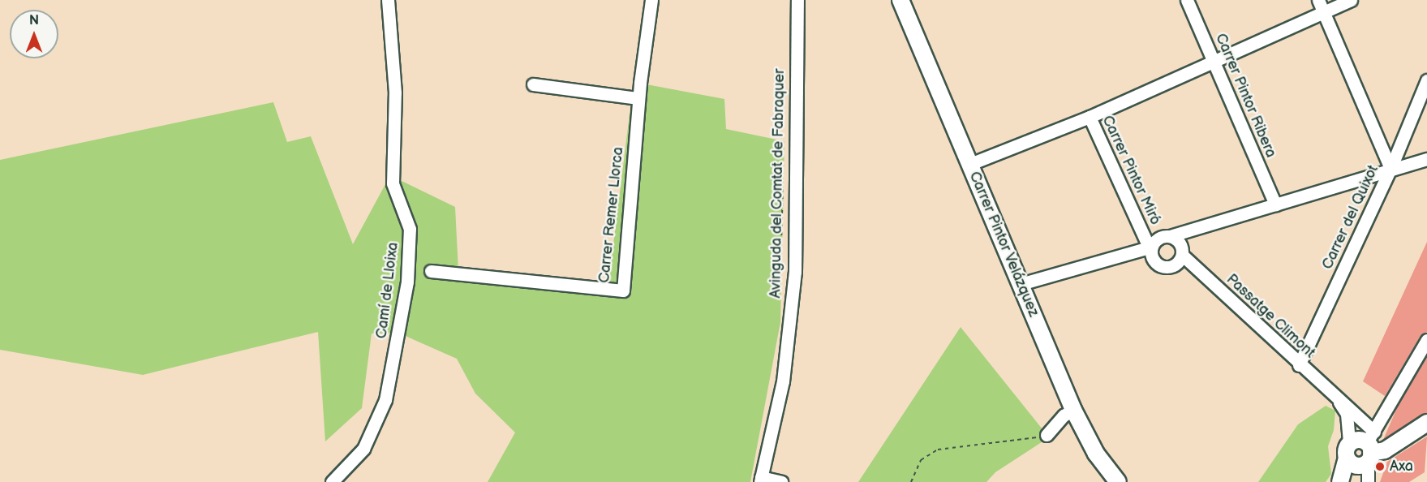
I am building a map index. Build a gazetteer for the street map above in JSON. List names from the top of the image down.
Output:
{
  "streets": {
    "street": [
      "Carrer Pintor Ribera",
      "Carrer Pintor Miró",
      "Avinguda del Comtat de Fabraquer",
      "Carrer Remer Llorca",
      "Carrer del Quixot",
      "Carrer Pintor Velázquez",
      "Camí de Lloixa",
      "Passatge Climont"
    ]
  },
  "crossings": [
    ["Carrer Pintor Miró", "Carrer Pintor Velázquez"],
    ["Carrer Pintor Miró", "Passatge Climont"],
    ["Carrer del Quixot", "Passatge Climont"]
  ],
  "places": ["Axa"],
  "north": "top"
}
